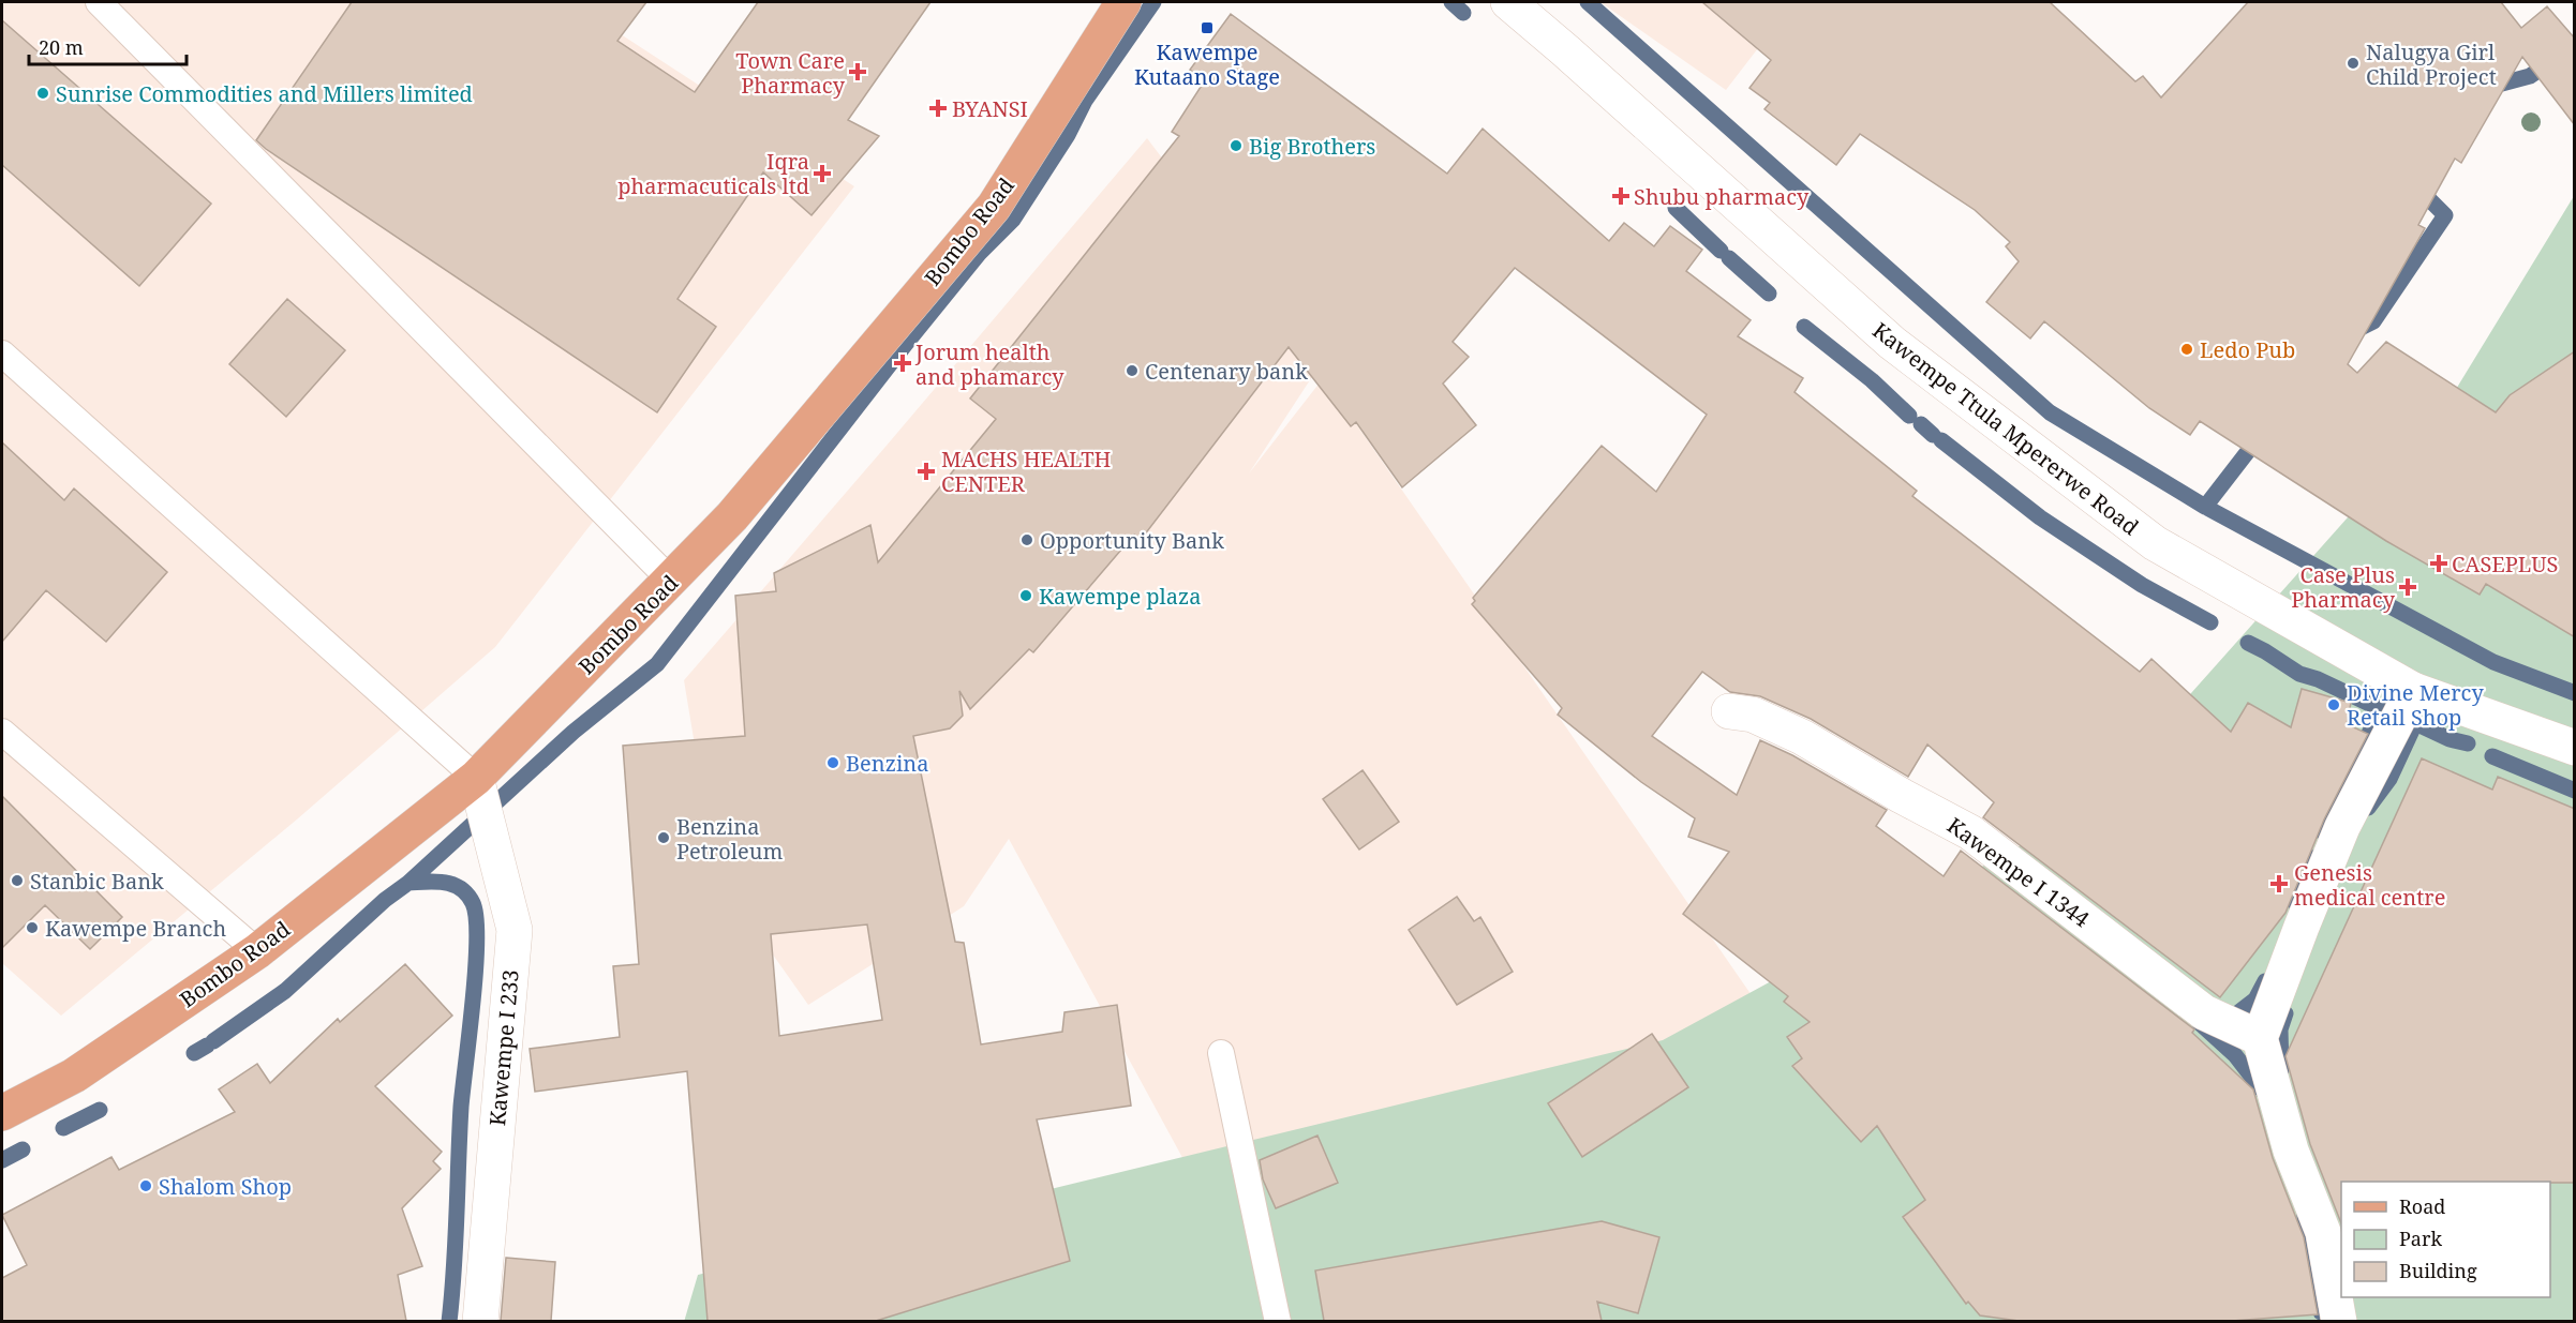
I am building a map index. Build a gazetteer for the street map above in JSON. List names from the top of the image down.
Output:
{
  "streets": {
    "main road": ["Bombo Road"],
    "street": ["Kawempe Ttula Mpererwe Road", "Kawempe I 1344", "Kawempe I 233"]
  },
  "crossings": [
    ["Bombo Road", "Kawempe I 233"]
  ],
  "places": {
    "transit": ["Kawempe Kutaano Stage"],
    "other": [
      "Nalugya Girl Child Project",
      "Sunrise Commodities and Millers limited",
      "Big Brothers",
      "Ledo Pub",
      "Centenary bank",
      "Opportunity Bank",
      "Kawempe plaza",
      "Divine Mercy Retail Shop",
      "Benzina",
      "Benzina Petroleum",
      "Stanbic Bank",
      "Kawempe Branch",
      "Shalom Shop"
    ],
    "health": [
      "Town Care Pharmacy",
      "BYANSI",
      "Iqra pharmacuticals ltd",
      "Shubu pharmacy",
      "Jorum health and phamarcy",
      "MACHS HEALTH CENTER",
      "CASEPLUS",
      "Case Plus Pharmacy",
      "Genesis medical centre"
    ]
  },
  "legend": ["Road", "Park", "Building"],
  "scale_bar": "20 m"
}
